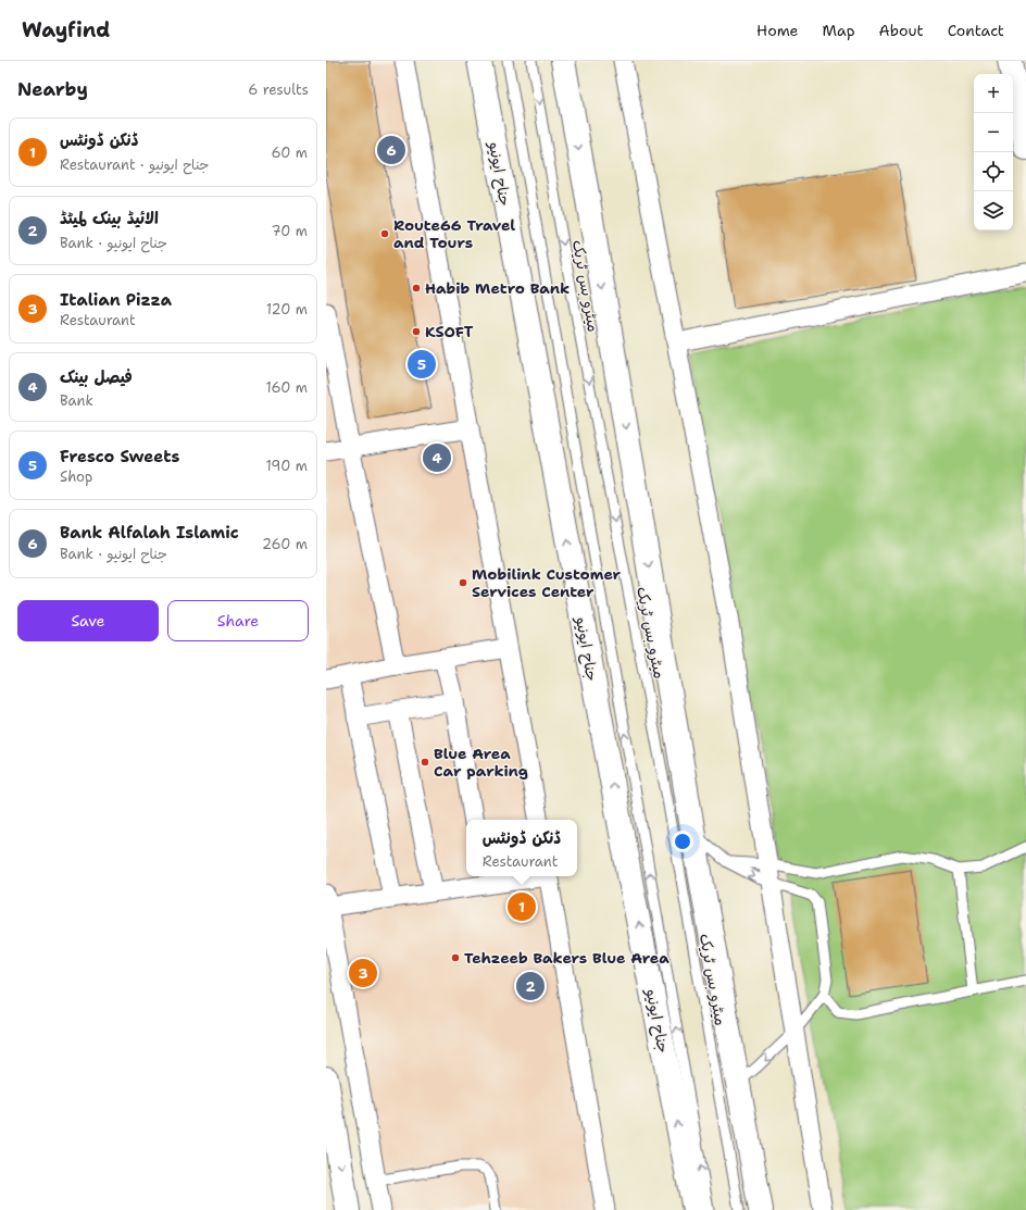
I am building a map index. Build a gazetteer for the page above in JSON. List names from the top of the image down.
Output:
{
  "streets": {
    "main road": ["جناح ایونیو"],
    "lane": ["میٹرو بس ٹریک"]
  },
  "places": [
    "Route66 Travel and Tours",
    "Habib Metro Bank",
    "KSOFT",
    "Mobilink Customer Services Center",
    "Blue Area Car parking",
    "Tehzeeb Bakers Blue Area"
  ],
  "page": {
    "header": "Wayfind",
    "nav": [
      "Home",
      "Map",
      "About",
      "Contact"
    ],
    "heading": ["Nearby", "6 results"],
    "map_buttons": ["+", "−"],
    "list": [
      {
        "mark": "1",
        "name": "ڈنکن ڈونٹس",
        "note": "Restaurant · جناح ایونیو",
        "value": "60 m"
      },
      {
        "mark": "2",
        "name": "الائیڈ بینک لمیٹڈ",
        "note": "Bank · جناح ایونیو",
        "value": "70 m"
      },
      {
        "mark": "3",
        "name": "Italian Pizza",
        "note": "Restaurant",
        "value": "120 m"
      },
      {
        "mark": "4",
        "name": "فیصل بینک",
        "note": "Bank",
        "value": "160 m"
      },
      {
        "mark": "5",
        "name": "Fresco Sweets",
        "note": "Shop",
        "value": "190 m"
      },
      {
        "mark": "6",
        "name": "Bank Alfalah Islamic",
        "note": "Bank · جناح ایونیو",
        "value": "260 m"
      }
    ],
    "pins": [
      "6",
      "5",
      "4",
      "1",
      "3",
      "2"
    ],
    "buttons": ["Save", "Share"],
    "popup": ["ڈنکن ڈونٹس", "Restaurant"]
  }
}
